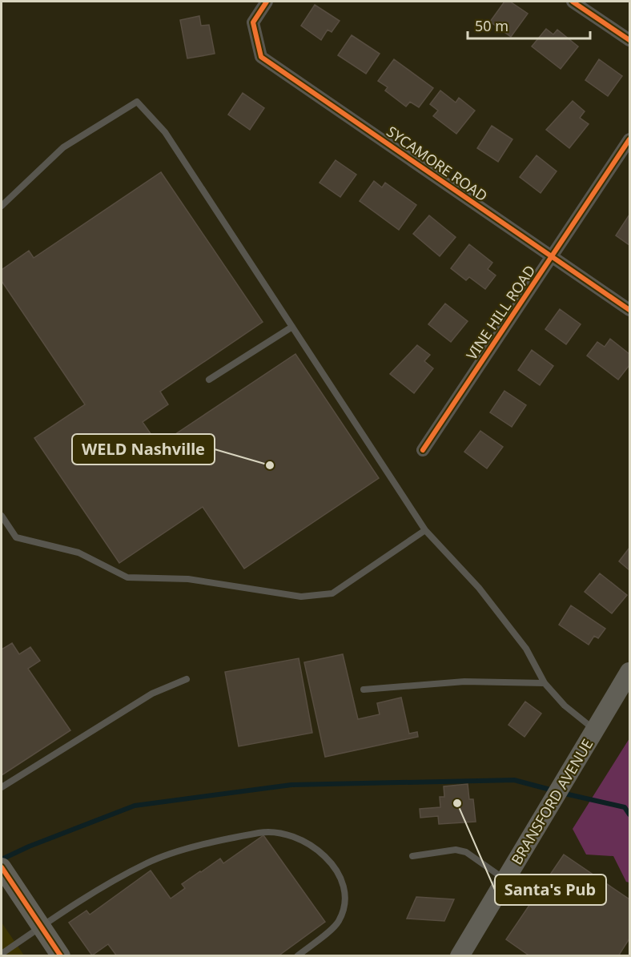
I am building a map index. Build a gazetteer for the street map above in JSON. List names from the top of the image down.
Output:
{
  "streets": {
    "main road": ["BRANSFORD AVENUE"],
    "street": ["SYCAMORE ROAD", "VINE HILL ROAD"]
  },
  "crossings": [
    ["SYCAMORE ROAD", "VINE HILL ROAD"]
  ],
  "places": ["WELD Nashville", "Santa's Pub"],
  "scale_bar": "50 m"
}
